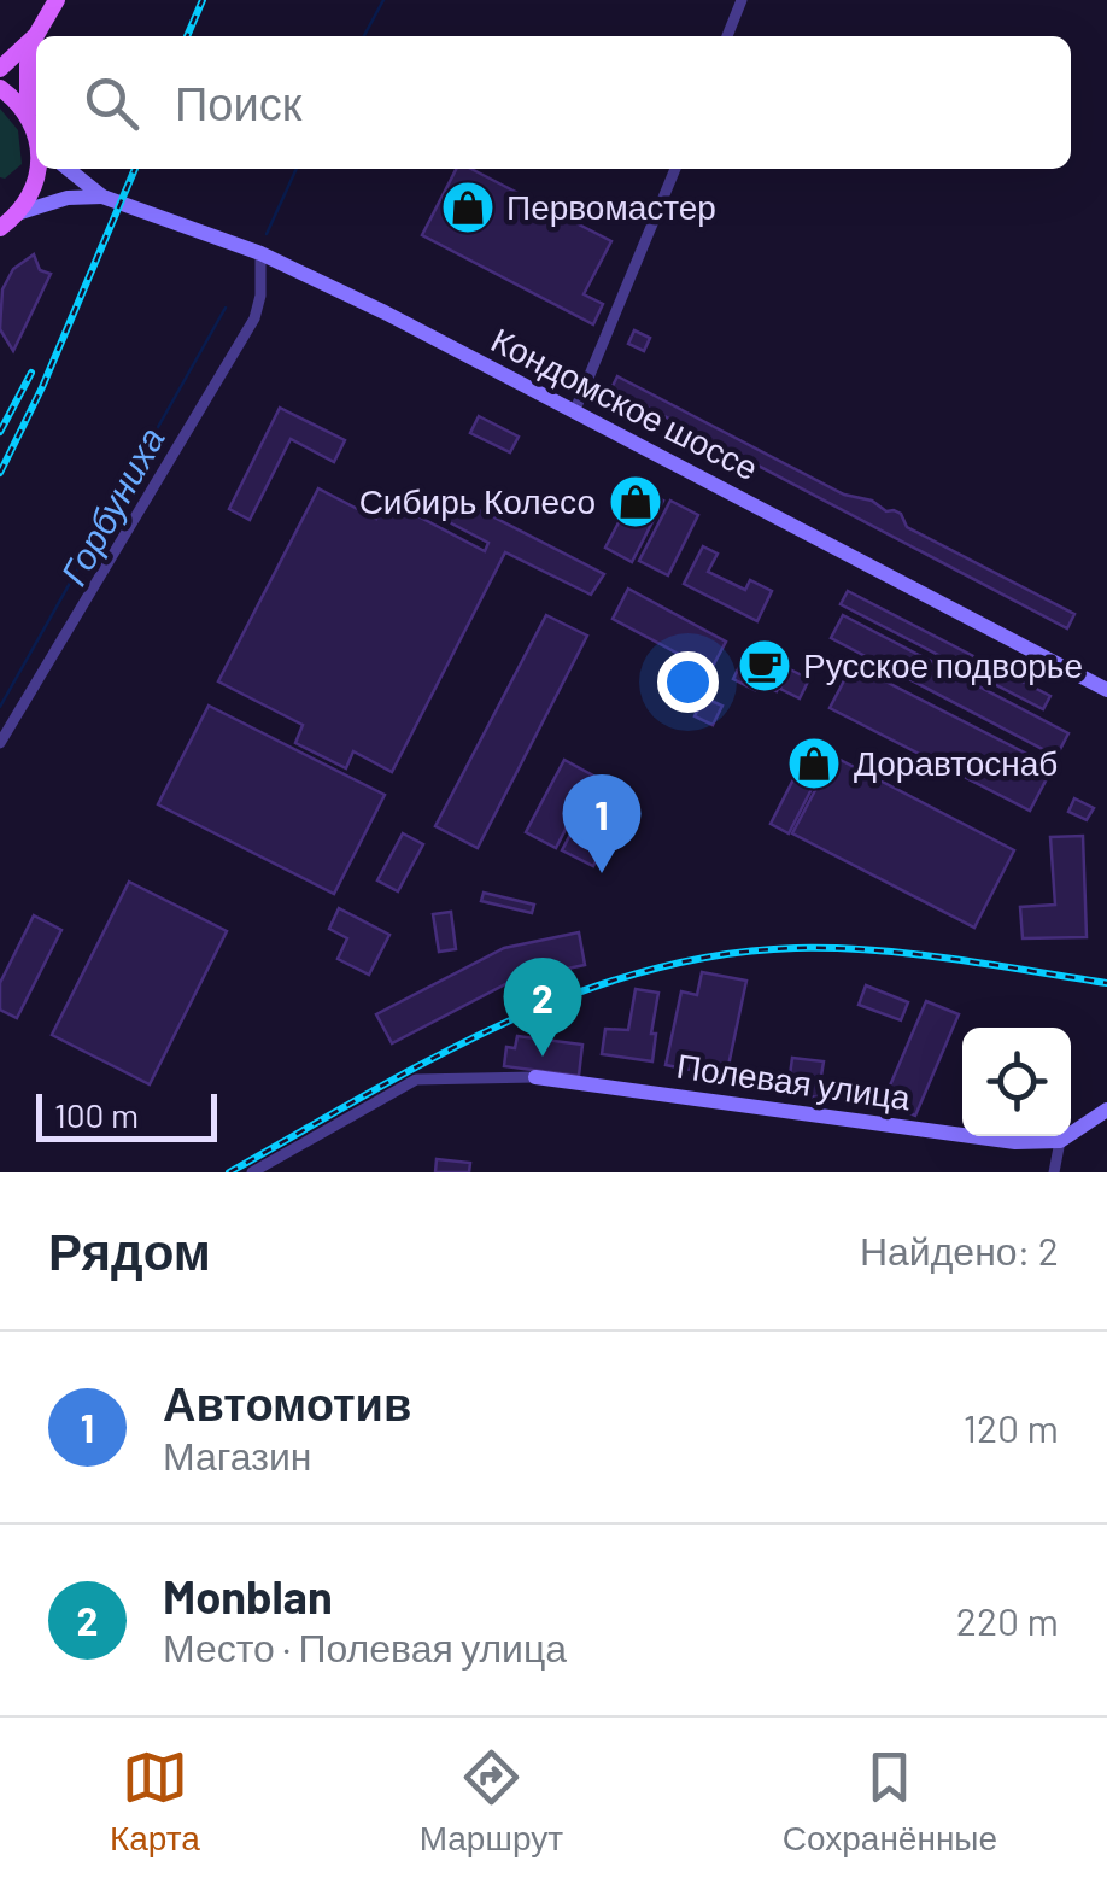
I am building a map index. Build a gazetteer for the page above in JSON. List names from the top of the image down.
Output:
{
  "streets": {
    "street": ["Кондомское шоссе", "Полевая улица"]
  },
  "water": ["Горбуниха"],
  "places": {
    "shop": ["Первомастер", "Сибирь Колесо", "Доравтоснаб"],
    "cafe": ["Русское подворье"]
  },
  "scale_bar": "100 m",
  "page": {
    "search": "Поиск",
    "pins": ["1", "2"],
    "scale": "100 m",
    "heading": ["Рядом", "Найдено: 2"],
    "list": [
      {
        "mark": "1",
        "name": "Автомотив",
        "note": "Магазин",
        "value": "120 m"
      },
      {
        "mark": "2",
        "name": "Monblan",
        "note": "Место · Полевая улица",
        "value": "220 m"
      }
    ],
    "nav": ["Карта", "Маршрут", "Сохранённые"]
  }
}
